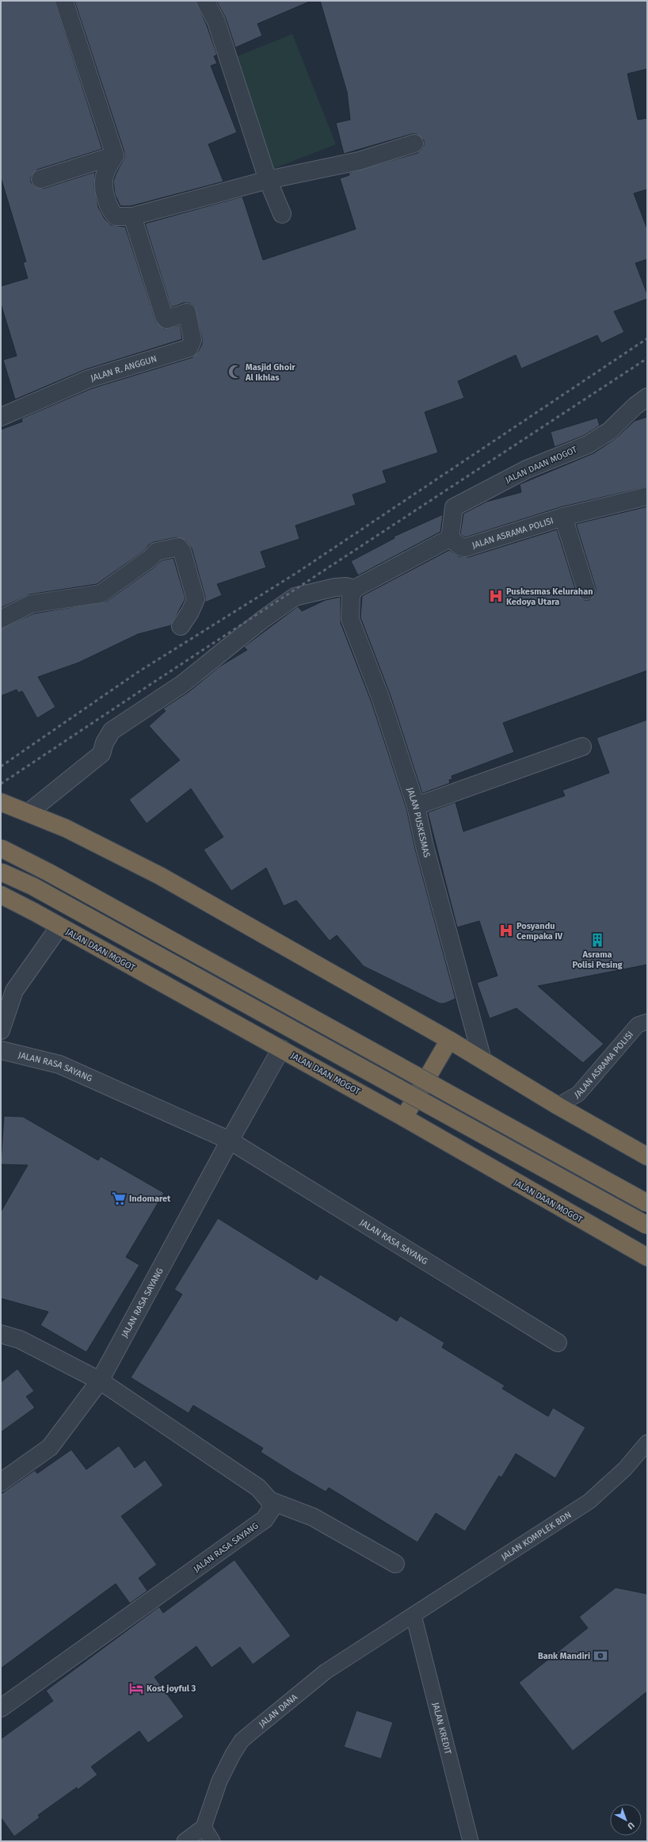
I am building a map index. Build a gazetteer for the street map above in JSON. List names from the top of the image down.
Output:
{
  "streets": {
    "highway": ["JALAN DAAN MOGOT"],
    "street": [
      "JALAN R. ANGGUN",
      "JALAN ASRAMA POLISI",
      "JALAN PUSKESMAS",
      "JALAN RASA SAYANG"
    ],
    "lane": ["JALAN KOMPLEK BDN", "JALAN DANA", "JALAN KREDIT"]
  },
  "crossings": [
    ["JALAN DAAN MOGOT", "JALAN ASRAMA POLISI"],
    ["JALAN DAAN MOGOT", "JALAN RASA SAYANG"],
    ["JALAN KOMPLEK BDN", "JALAN DANA"],
    ["JALAN KOMPLEK BDN", "JALAN KREDIT"],
    ["JALAN DANA", "JALAN KREDIT"]
  ],
  "places": {
    "mosque": ["Masjid Ghoir Al Ikhlas"],
    "hospital": ["Puskesmas Kelurahan Kedoya Utara", "Posyandu Cempaka IV"],
    "building": ["Asrama Polisi Pesing"],
    "supermarket": ["Indomaret"],
    "bank": ["Bank Mandiri"],
    "hotel": ["Kost joyful 3"]
  },
  "north": "bottom right"
}
